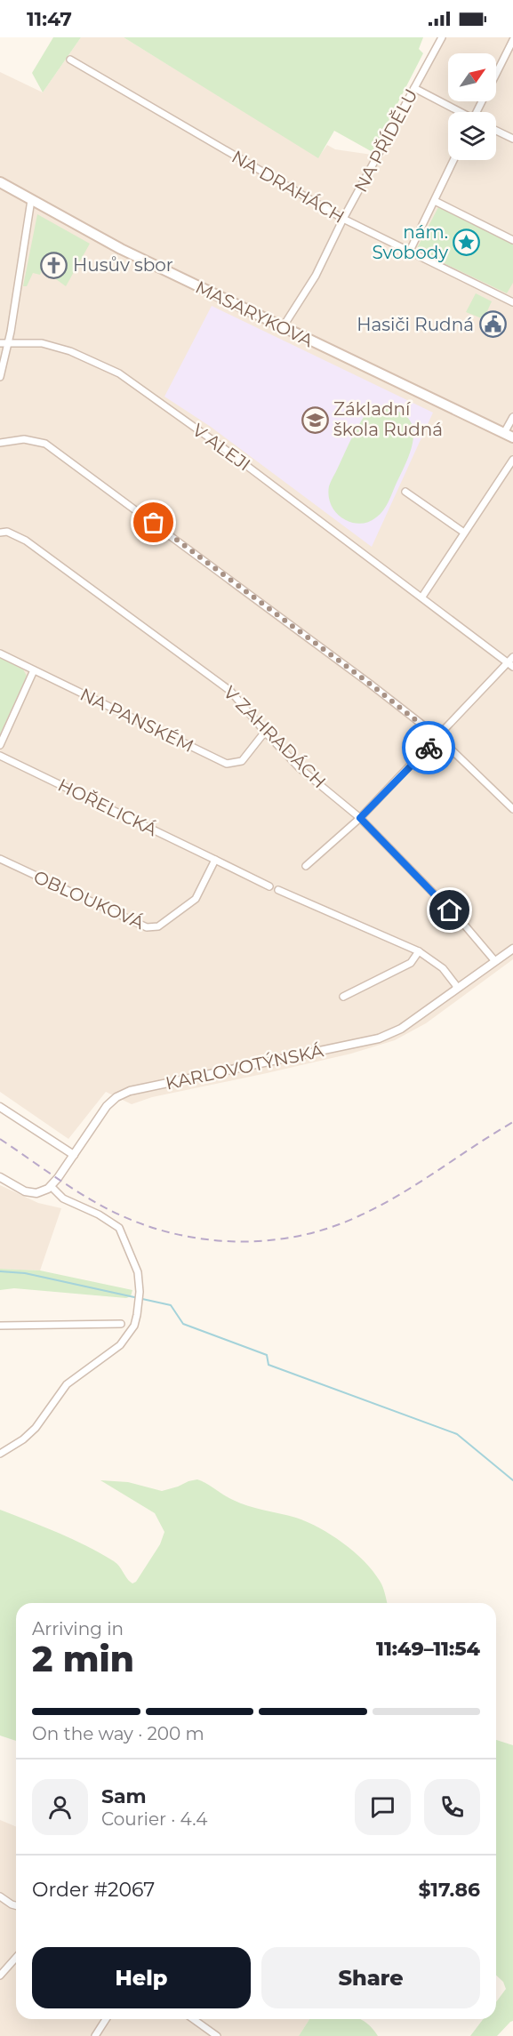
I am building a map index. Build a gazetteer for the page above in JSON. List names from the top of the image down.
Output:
{
  "streets": {
    "main road": ["MASARYKOVA"],
    "street": [
      "NA PŘÍDĚLU",
      "NA DRAHÁCH",
      "V ALEJI",
      "NA PANSKÉM",
      "V ZAHRADÁCH",
      "HOŘELICKÁ",
      "OBLOUKOVÁ",
      "KARLOVOTÝNSKÁ"
    ]
  },
  "crossings": [
    ["NA PŘÍDĚLU", "NA DRAHÁCH"],
    ["NA PŘÍDĚLU", "MASARYKOVA"],
    ["NA PANSKÉM", "V ZAHRADÁCH"],
    ["V ZAHRADÁCH", "KARLOVOTÝNSKÁ"],
    ["HOŘELICKÁ", "OBLOUKOVÁ"]
  ],
  "places": {
    "place": ["nám. Svobody"],
    "church": ["Husův sbor"],
    "public building": ["Hasiči Rudná"],
    "school or university": ["Základní škola Rudná"]
  },
  "north": "top right",
  "page": {
    "status": "11:47",
    "heading": ["2 min", "Arriving in", "11:49–11:54"],
    "panel": [
      "Sam",
      "Courier · 4.4",
      "Order #2067",
      "$17.86"
    ],
    "bar": "On the way · 200 m",
    "buttons": ["Help", "Share"]
  }
}
